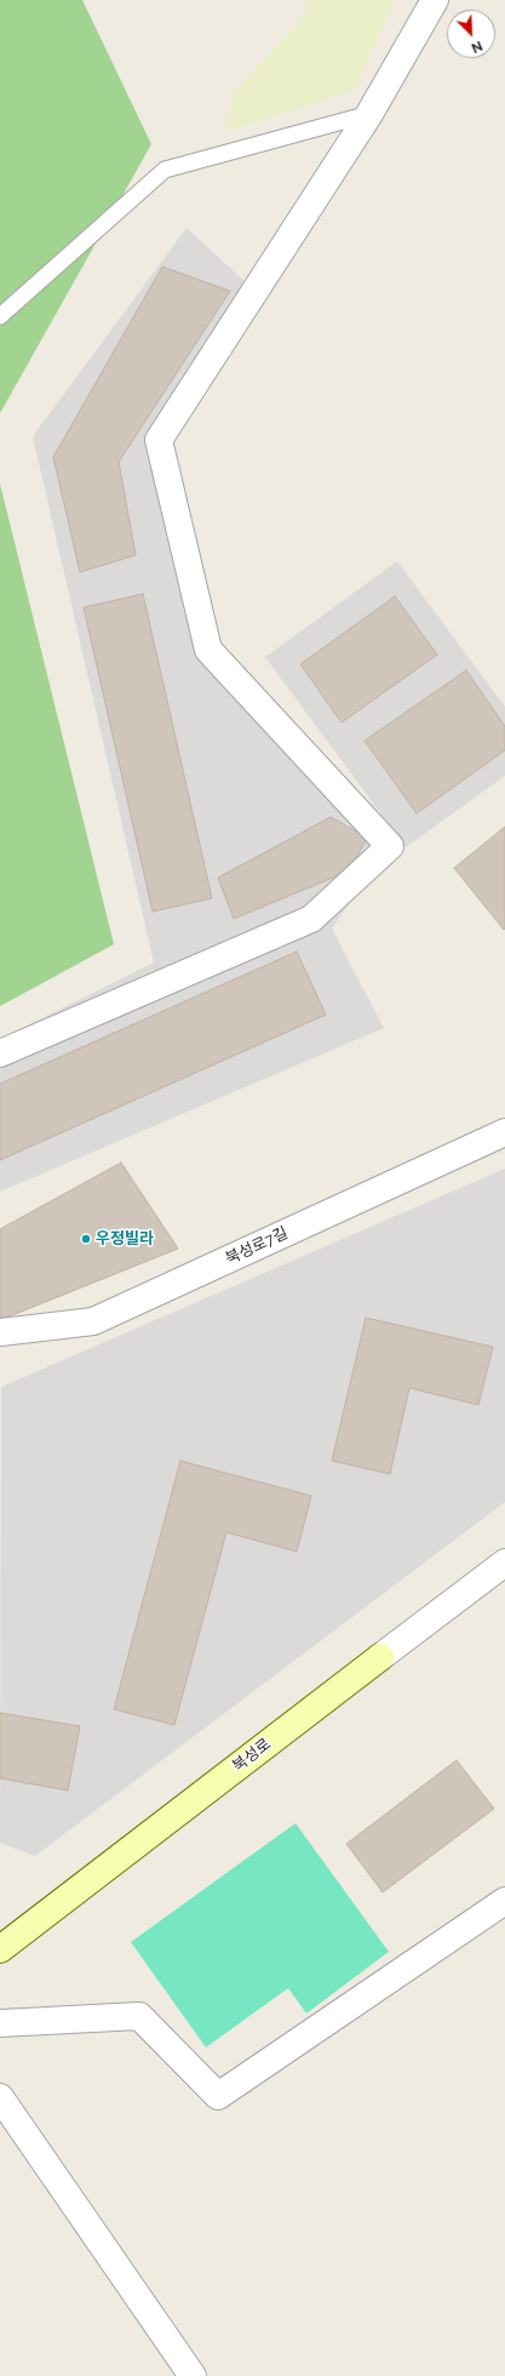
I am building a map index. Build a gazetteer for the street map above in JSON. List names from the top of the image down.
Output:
{
  "streets": {
    "main road": ["북성로"],
    "street": ["북성로7길"]
  },
  "places": ["우정빌라"],
  "north": "bottom right"
}
